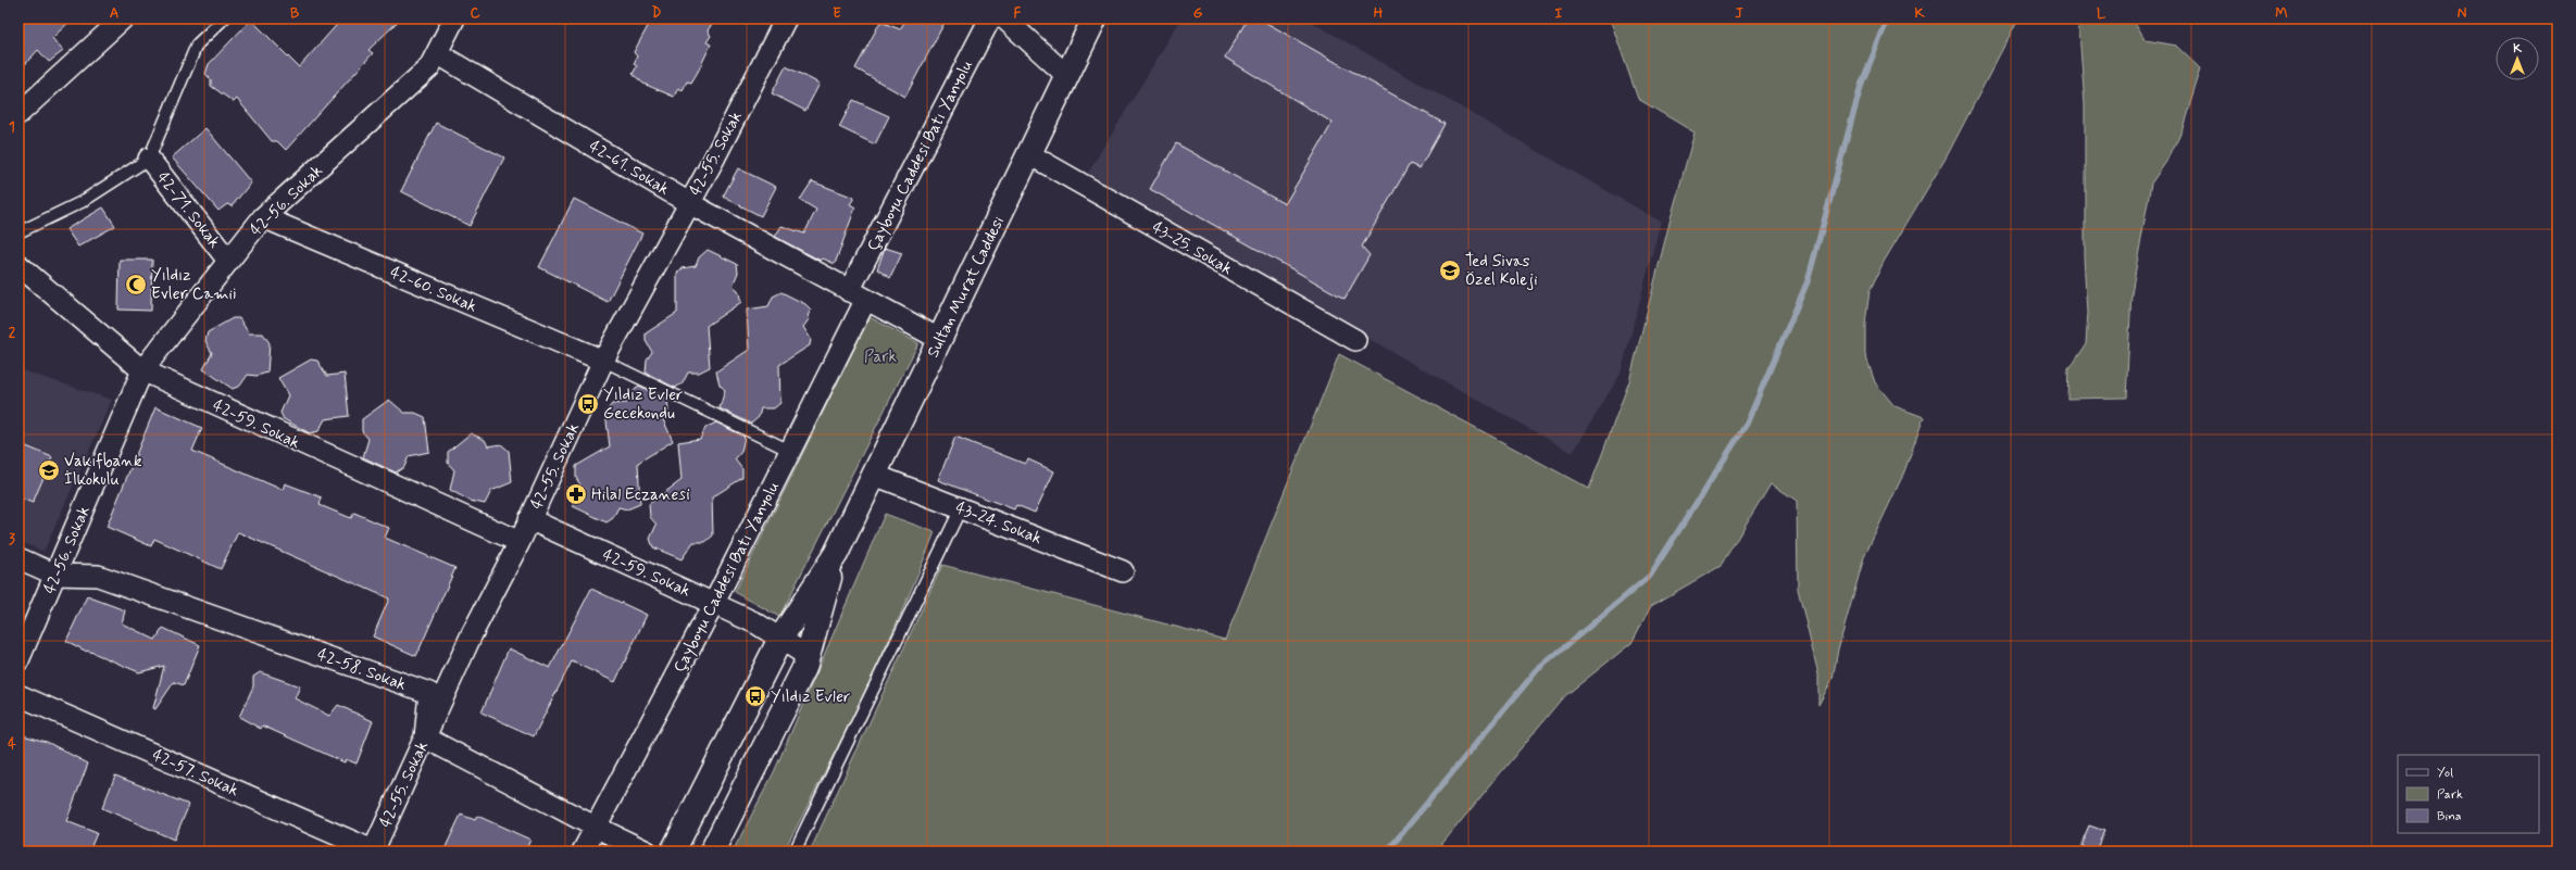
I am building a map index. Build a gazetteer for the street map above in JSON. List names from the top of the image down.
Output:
{
  "streets": {
    "street": [
      "42-55. Sokak",
      "Çayboyu Caddesi Batı Yanyolu",
      "42-61. Sokak",
      "42-56. Sokak",
      "42-71. Sokak",
      "43-25. Sokak",
      "Sultan Murat Caddesi",
      "42-60. Sokak",
      "42-59. Sokak",
      "43-24. Sokak",
      "42-58. Sokak",
      "42-57. Sokak"
    ]
  },
  "crossings": [
    ["42-55. Sokak", "42-61. Sokak"],
    ["42-55. Sokak", "42-60. Sokak"],
    ["42-55. Sokak", "42-59. Sokak"],
    ["42-55. Sokak", "42-58. Sokak"],
    ["42-55. Sokak", "42-57. Sokak"],
    ["Çayboyu Caddesi Batı Yanyolu", "42-61. Sokak"],
    ["Çayboyu Caddesi Batı Yanyolu", "42-59. Sokak"],
    ["42-61. Sokak", "42-56. Sokak"],
    ["42-61. Sokak", "Sultan Murat Caddesi"],
    ["42-56. Sokak", "42-71. Sokak"],
    ["42-56. Sokak", "42-60. Sokak"],
    ["42-56. Sokak", "42-59. Sokak"],
    ["42-56. Sokak", "42-58. Sokak"],
    ["43-25. Sokak", "Sultan Murat Caddesi"],
    ["Sultan Murat Caddesi", "43-24. Sokak"]
  ],
  "parks": ["Park"],
  "places": {
    "school or university": ["Ted Sivas Özel Koleji", "Vakıfbank İlkokulu"],
    "mosque": ["Yıldız Evler Camii"],
    "bus stop": ["Yıldız Evler Gecekondu", "Yıldız Evler"],
    "pharmacy": ["Hilal Eczanesi"]
  },
  "legend": ["Yol", "Park", "Bina"],
  "north": "top",
  "grid": {
    "columns": [
      "A",
      "B",
      "C",
      "D",
      "E",
      "F",
      "G",
      "H",
      "I",
      "J",
      "K",
      "L",
      "M",
      "N"
    ],
    "rows": [
      "1",
      "2",
      "3",
      "4"
    ]
  }
}
